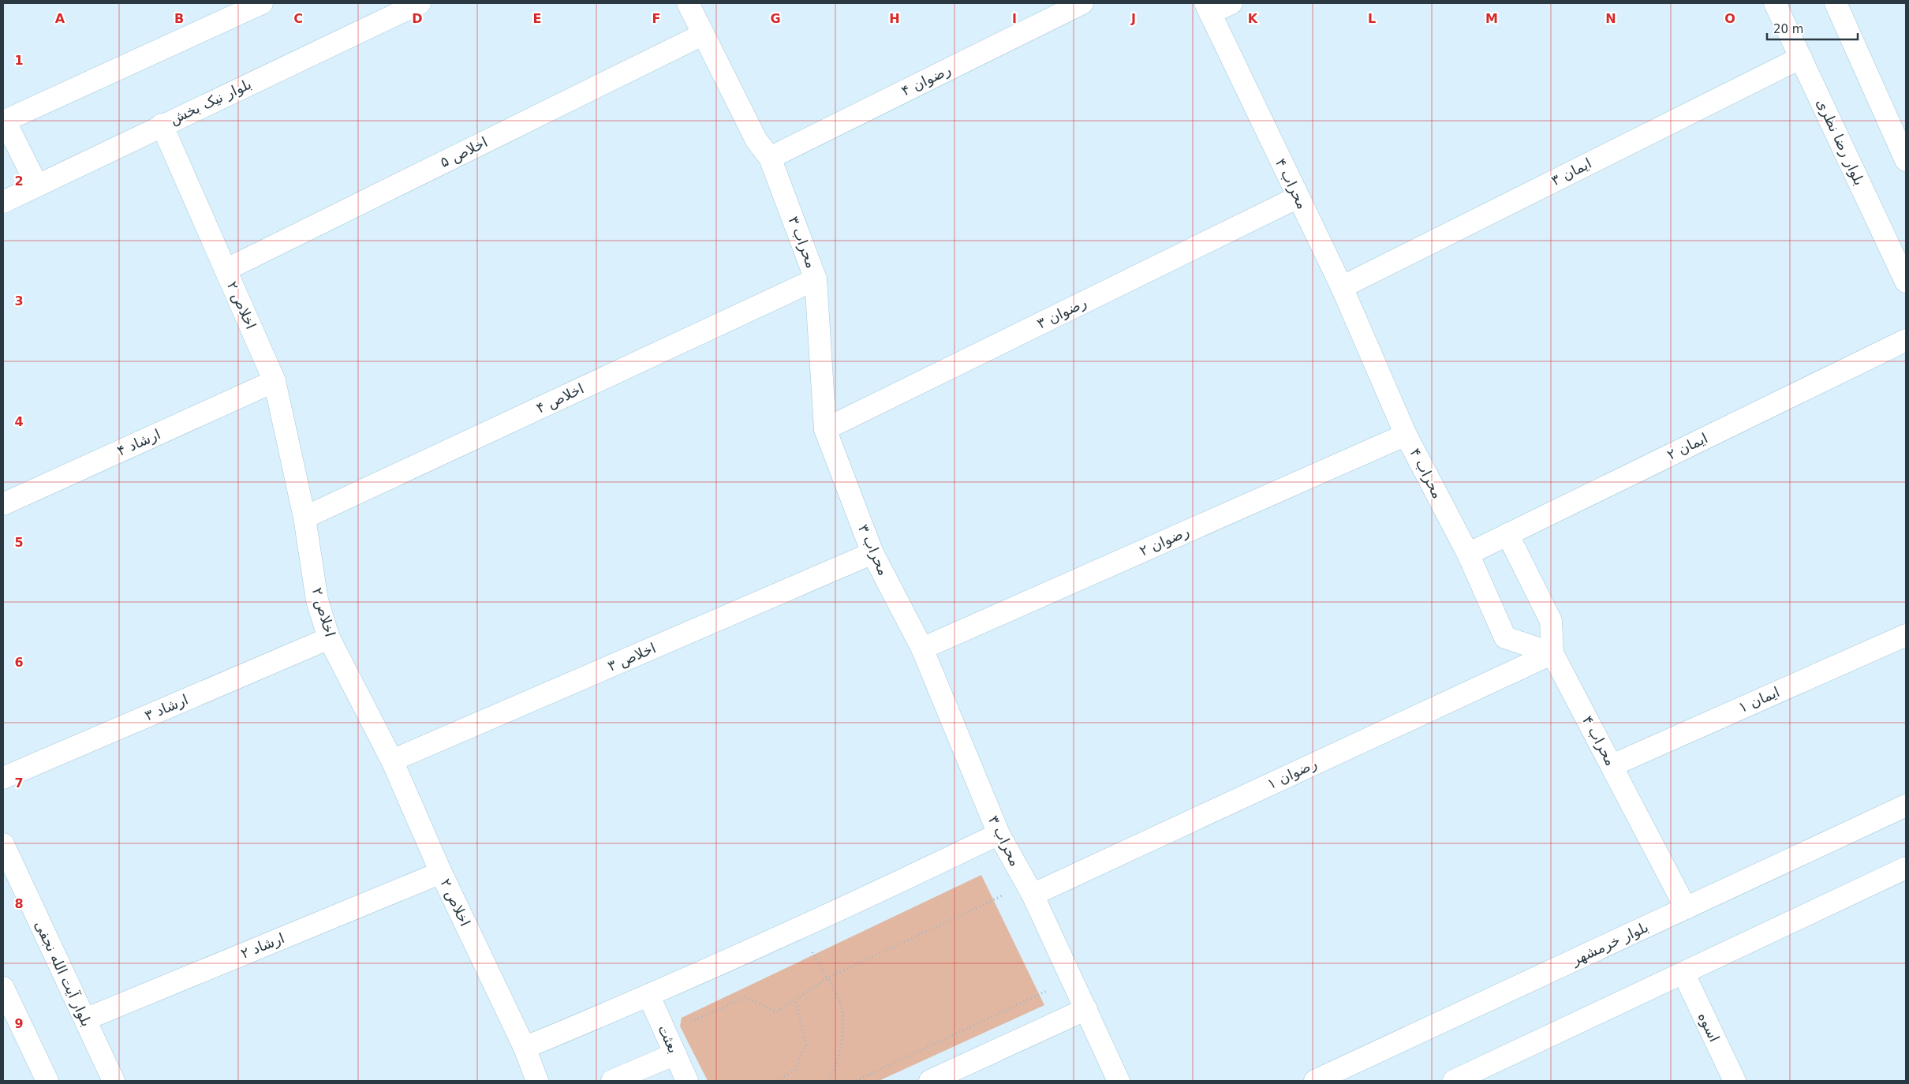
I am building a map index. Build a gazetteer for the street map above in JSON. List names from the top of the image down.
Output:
{
  "streets": {
    "street": [
      "رضوان ۴",
      "بلوار نیک بخش",
      "بلوار رضا نظری",
      "اخلاص ۵",
      "ایمان ۳",
      "محراب ۴",
      "محراب ۳",
      "اخلاص ۲",
      "رضوان ۳",
      "اخلاص ۴",
      "ارشاد ۴",
      "ایمان ۲",
      "رضوان ۲",
      "اخلاص ۳",
      "ایمان ۱",
      "ارشاد ۳",
      "رضوان ۱",
      "بلوار خرمشهر",
      "ارشاد ۲",
      "بلوار آیت الله نجفی",
      "اسوه",
      "بعثت"
    ]
  },
  "crossings": [
    ["رضوان ۴", "محراب ۳"],
    ["بلوار نیک بخش", "اخلاص ۲"],
    ["بلوار رضا نظری", "ایمان ۳"],
    ["اخلاص ۵", "محراب ۳"],
    ["اخلاص ۵", "اخلاص ۲"],
    ["ایمان ۳", "محراب ۴"],
    ["محراب ۴", "رضوان ۳"],
    ["محراب ۴", "ایمان ۲"],
    ["محراب ۴", "رضوان ۲"],
    ["محراب ۴", "ایمان ۱"],
    ["محراب ۴", "رضوان ۱"],
    ["محراب ۴", "بلوار خرمشهر"],
    ["محراب ۳", "رضوان ۳"],
    ["محراب ۳", "اخلاص ۴"],
    ["محراب ۳", "رضوان ۲"],
    ["محراب ۳", "اخلاص ۳"],
    ["محراب ۳", "رضوان ۱"],
    ["اخلاص ۲", "اخلاص ۴"],
    ["اخلاص ۲", "ارشاد ۴"],
    ["اخلاص ۲", "اخلاص ۳"],
    ["اخلاص ۲", "ارشاد ۳"],
    ["اخلاص ۲", "ارشاد ۲"],
    ["ارشاد ۲", "بلوار آیت الله نجفی"]
  ],
  "scale_bar": "20 m",
  "grid": {
    "columns": [
      "A",
      "B",
      "C",
      "D",
      "E",
      "F",
      "G",
      "H",
      "I",
      "J",
      "K",
      "L",
      "M",
      "N",
      "O"
    ],
    "rows": [
      "1",
      "2",
      "3",
      "4",
      "5",
      "6",
      "7",
      "8",
      "9"
    ]
  }
}
